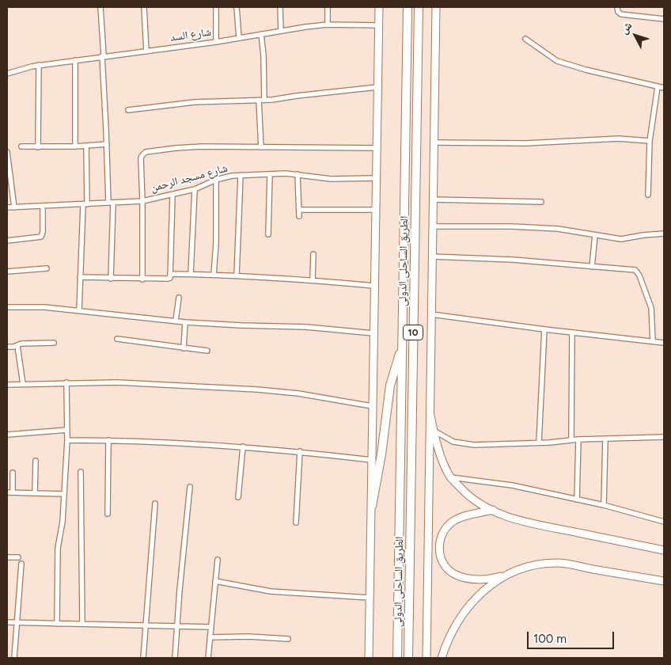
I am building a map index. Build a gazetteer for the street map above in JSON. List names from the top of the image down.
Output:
{
  "streets": {
    "highway": ["الطريق الساحلى الدولى", "10"],
    "street": ["شارع السد", "شارع مسجد الرحمن"]
  },
  "scale_bar": "100 m",
  "north": "top left"
}
